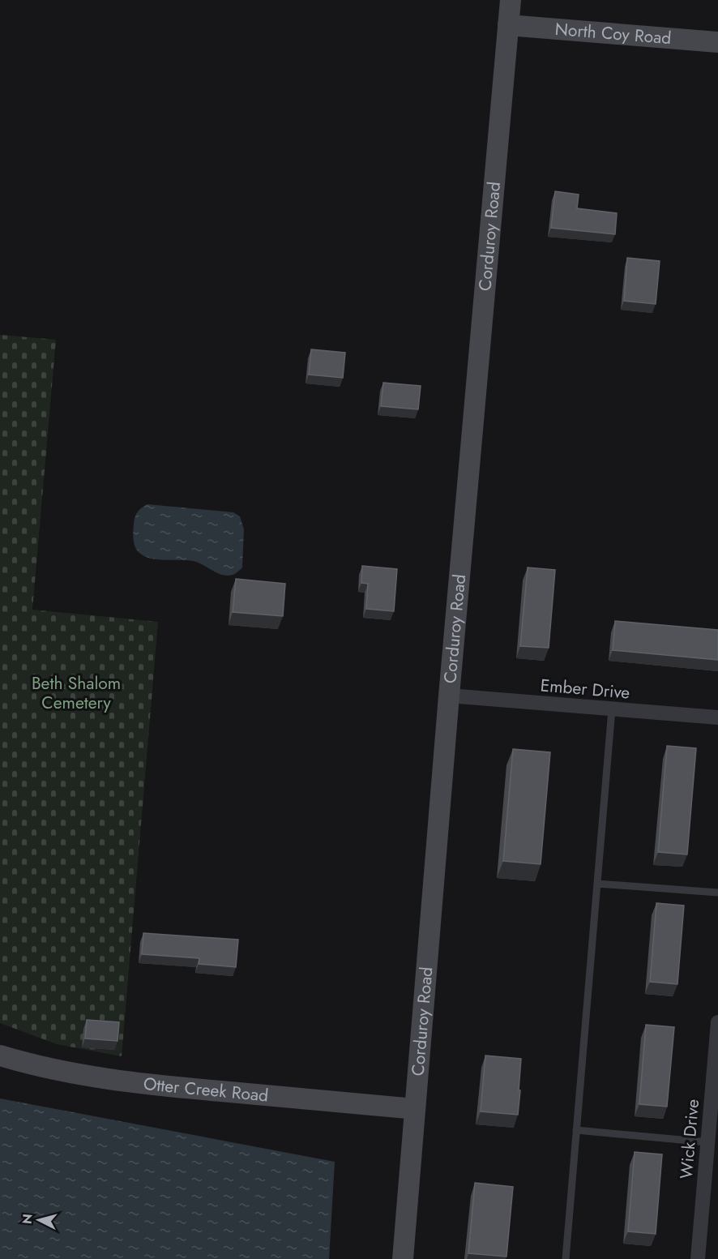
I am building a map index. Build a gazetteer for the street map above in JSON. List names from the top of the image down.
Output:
{
  "streets": {
    "street": [
      "North Coy Road",
      "Corduroy Road",
      "Ember Drive",
      "Otter Creek Road",
      "Wick Drive"
    ]
  },
  "crossings": [
    ["North Coy Road", "Corduroy Road"],
    ["Corduroy Road", "Ember Drive"],
    ["Corduroy Road", "Otter Creek Road"]
  ],
  "parks": ["Beth Shalom Cemetery"],
  "north": "left"
}
